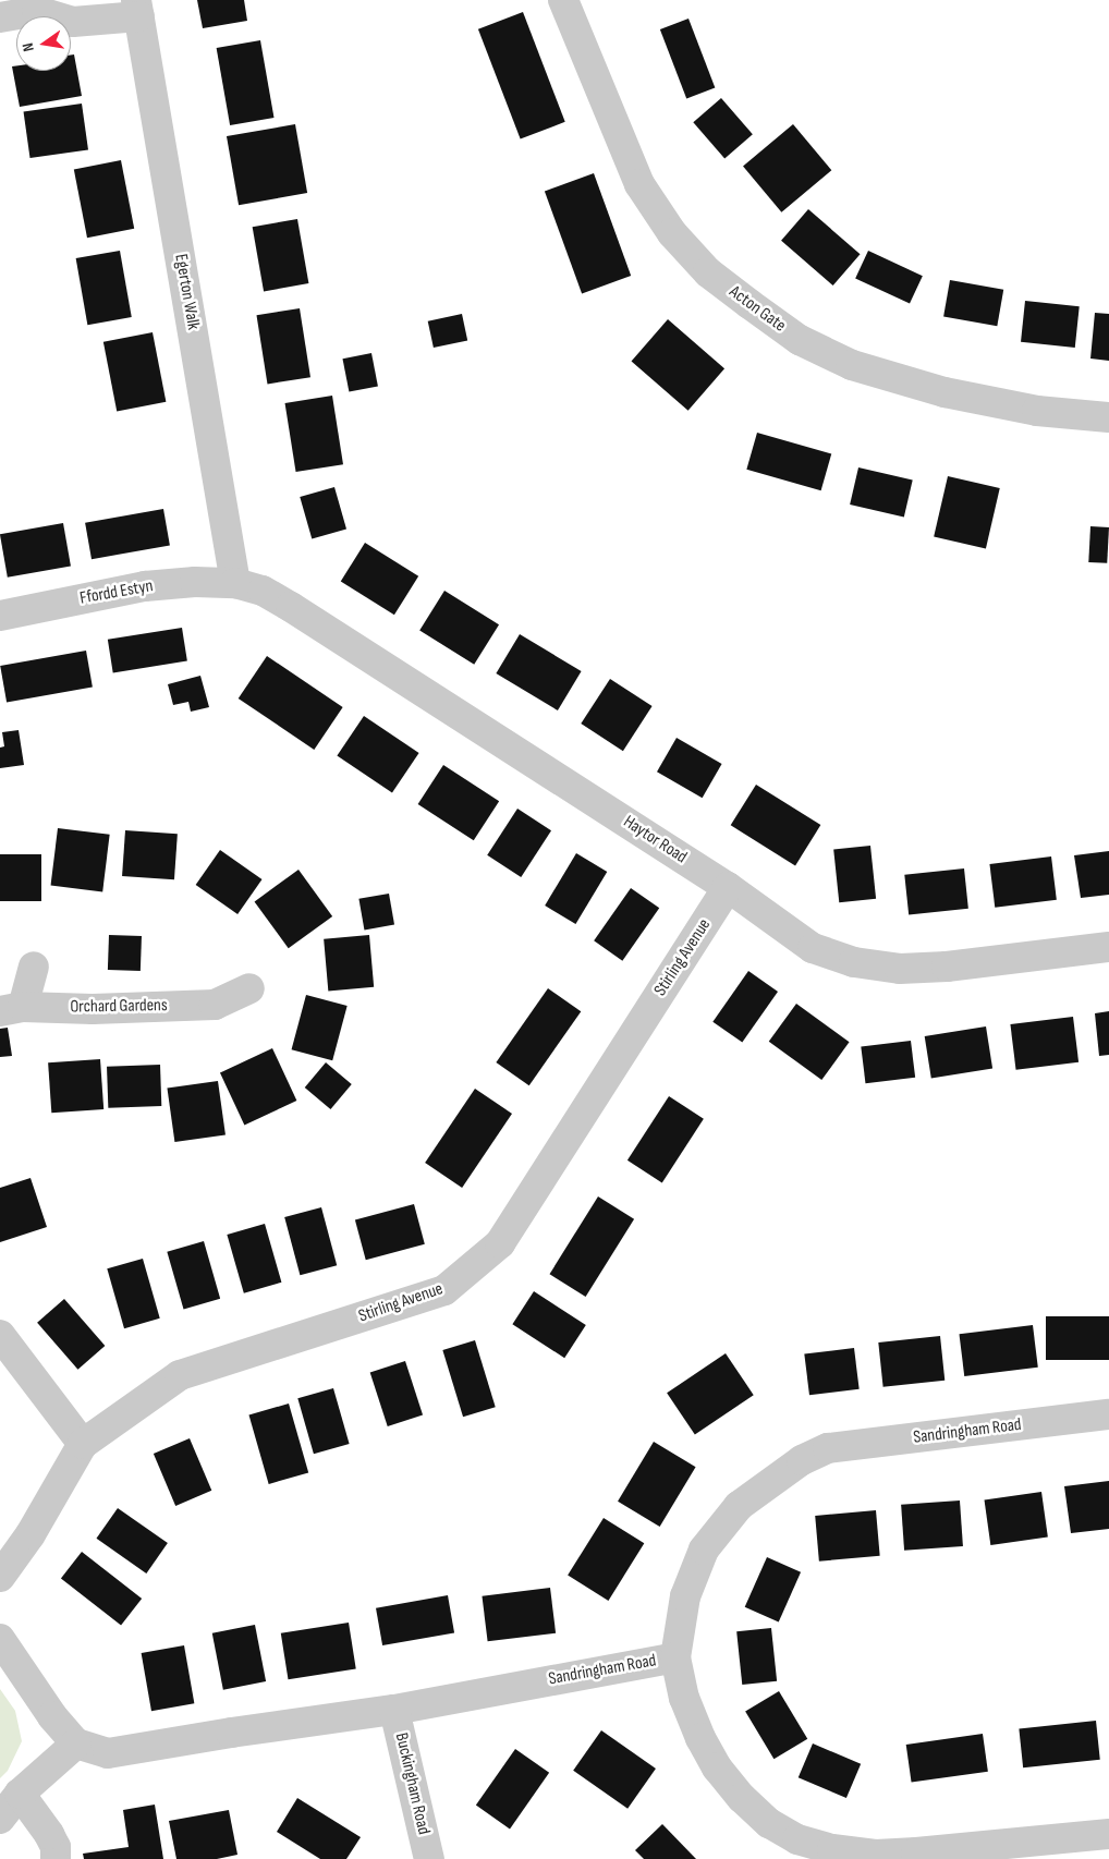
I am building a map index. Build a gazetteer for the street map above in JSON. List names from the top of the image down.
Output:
{
  "streets": {
    "street": [
      "Egerton Walk",
      "Acton Gate",
      "Ffordd Estyn",
      "Haytor Road",
      "Stirling Avenue",
      "Orchard Gardens",
      "Sandringham Road",
      "Buckingham Road"
    ]
  },
  "crossings": [
    ["Egerton Walk", "Ffordd Estyn"],
    ["Egerton Walk", "Haytor Road"],
    ["Ffordd Estyn", "Haytor Road"],
    ["Haytor Road", "Stirling Avenue"],
    ["Sandringham Road", "Buckingham Road"]
  ],
  "north": "left"
}
